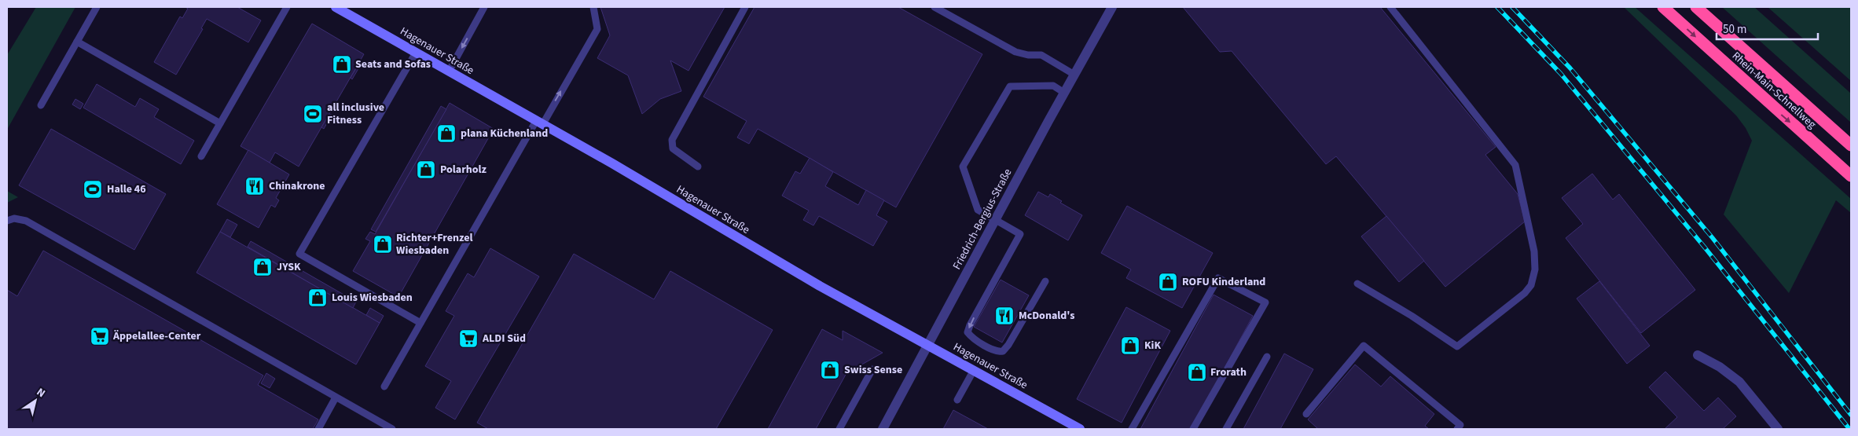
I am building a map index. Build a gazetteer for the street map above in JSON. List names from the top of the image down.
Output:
{
  "streets": {
    "highway": ["Rhein-Main-Schnellweg"],
    "street": ["Hagenauer Straße", "Friedrich-Bergius-Straße"]
  },
  "crossings": [
    ["Hagenauer Straße", "Friedrich-Bergius-Straße"]
  ],
  "places": {
    "shop": [
      "Seats and Sofas",
      "plana Küchenland",
      "Polarholz",
      "Richter+Frenzel Wiesbaden",
      "JYSK",
      "ROFU Kinderland",
      "Louis Wiesbaden",
      "KiK",
      "Swiss Sense",
      "Frorath"
    ],
    "sports": ["all inclusive Fitness", "Halle 46"],
    "restaurant": ["Chinakrone", "McDonald's"],
    "supermarket": ["Äppelallee-Center", "ALDI Süd"]
  },
  "scale_bar": "50 m",
  "north": "top right"
}
